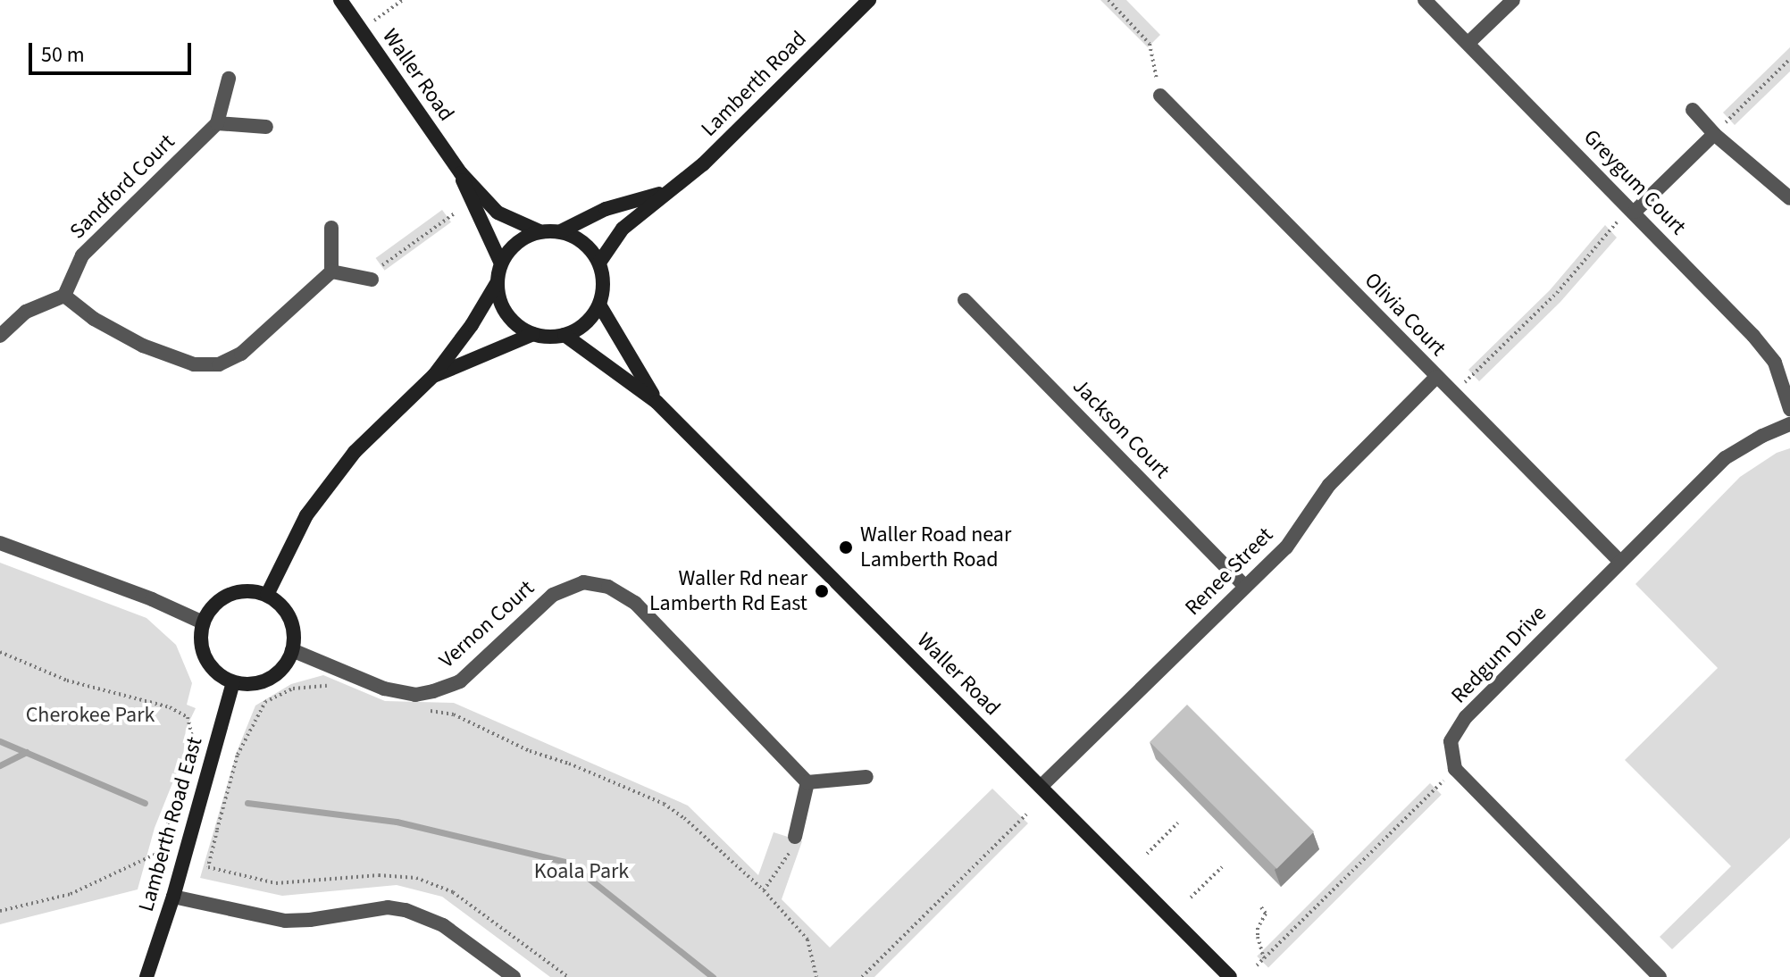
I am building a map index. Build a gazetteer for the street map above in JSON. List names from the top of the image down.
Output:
{
  "streets": {
    "street": [
      "Waller Road",
      "Lamberth Road",
      "Greygum Court",
      "Sandford Court",
      "Olivia Court",
      "Jackson Court",
      "Renee Street",
      "Vernon Court",
      "Redgum Drive",
      "Lamberth Road East"
    ]
  },
  "crossings": [
    ["Waller Road", "Lamberth Road"],
    ["Waller Road", "Renee Street"],
    ["Olivia Court", "Renee Street"],
    ["Olivia Court", "Redgum Drive"],
    ["Jackson Court", "Renee Street"],
    ["Vernon Court", "Lamberth Road East"]
  ],
  "parks": ["Cherokee Park", "Koala Park"],
  "places": ["Waller Road near Lamberth Road", "Waller Rd near Lamberth Rd East"],
  "scale_bar": "50 m"
}
